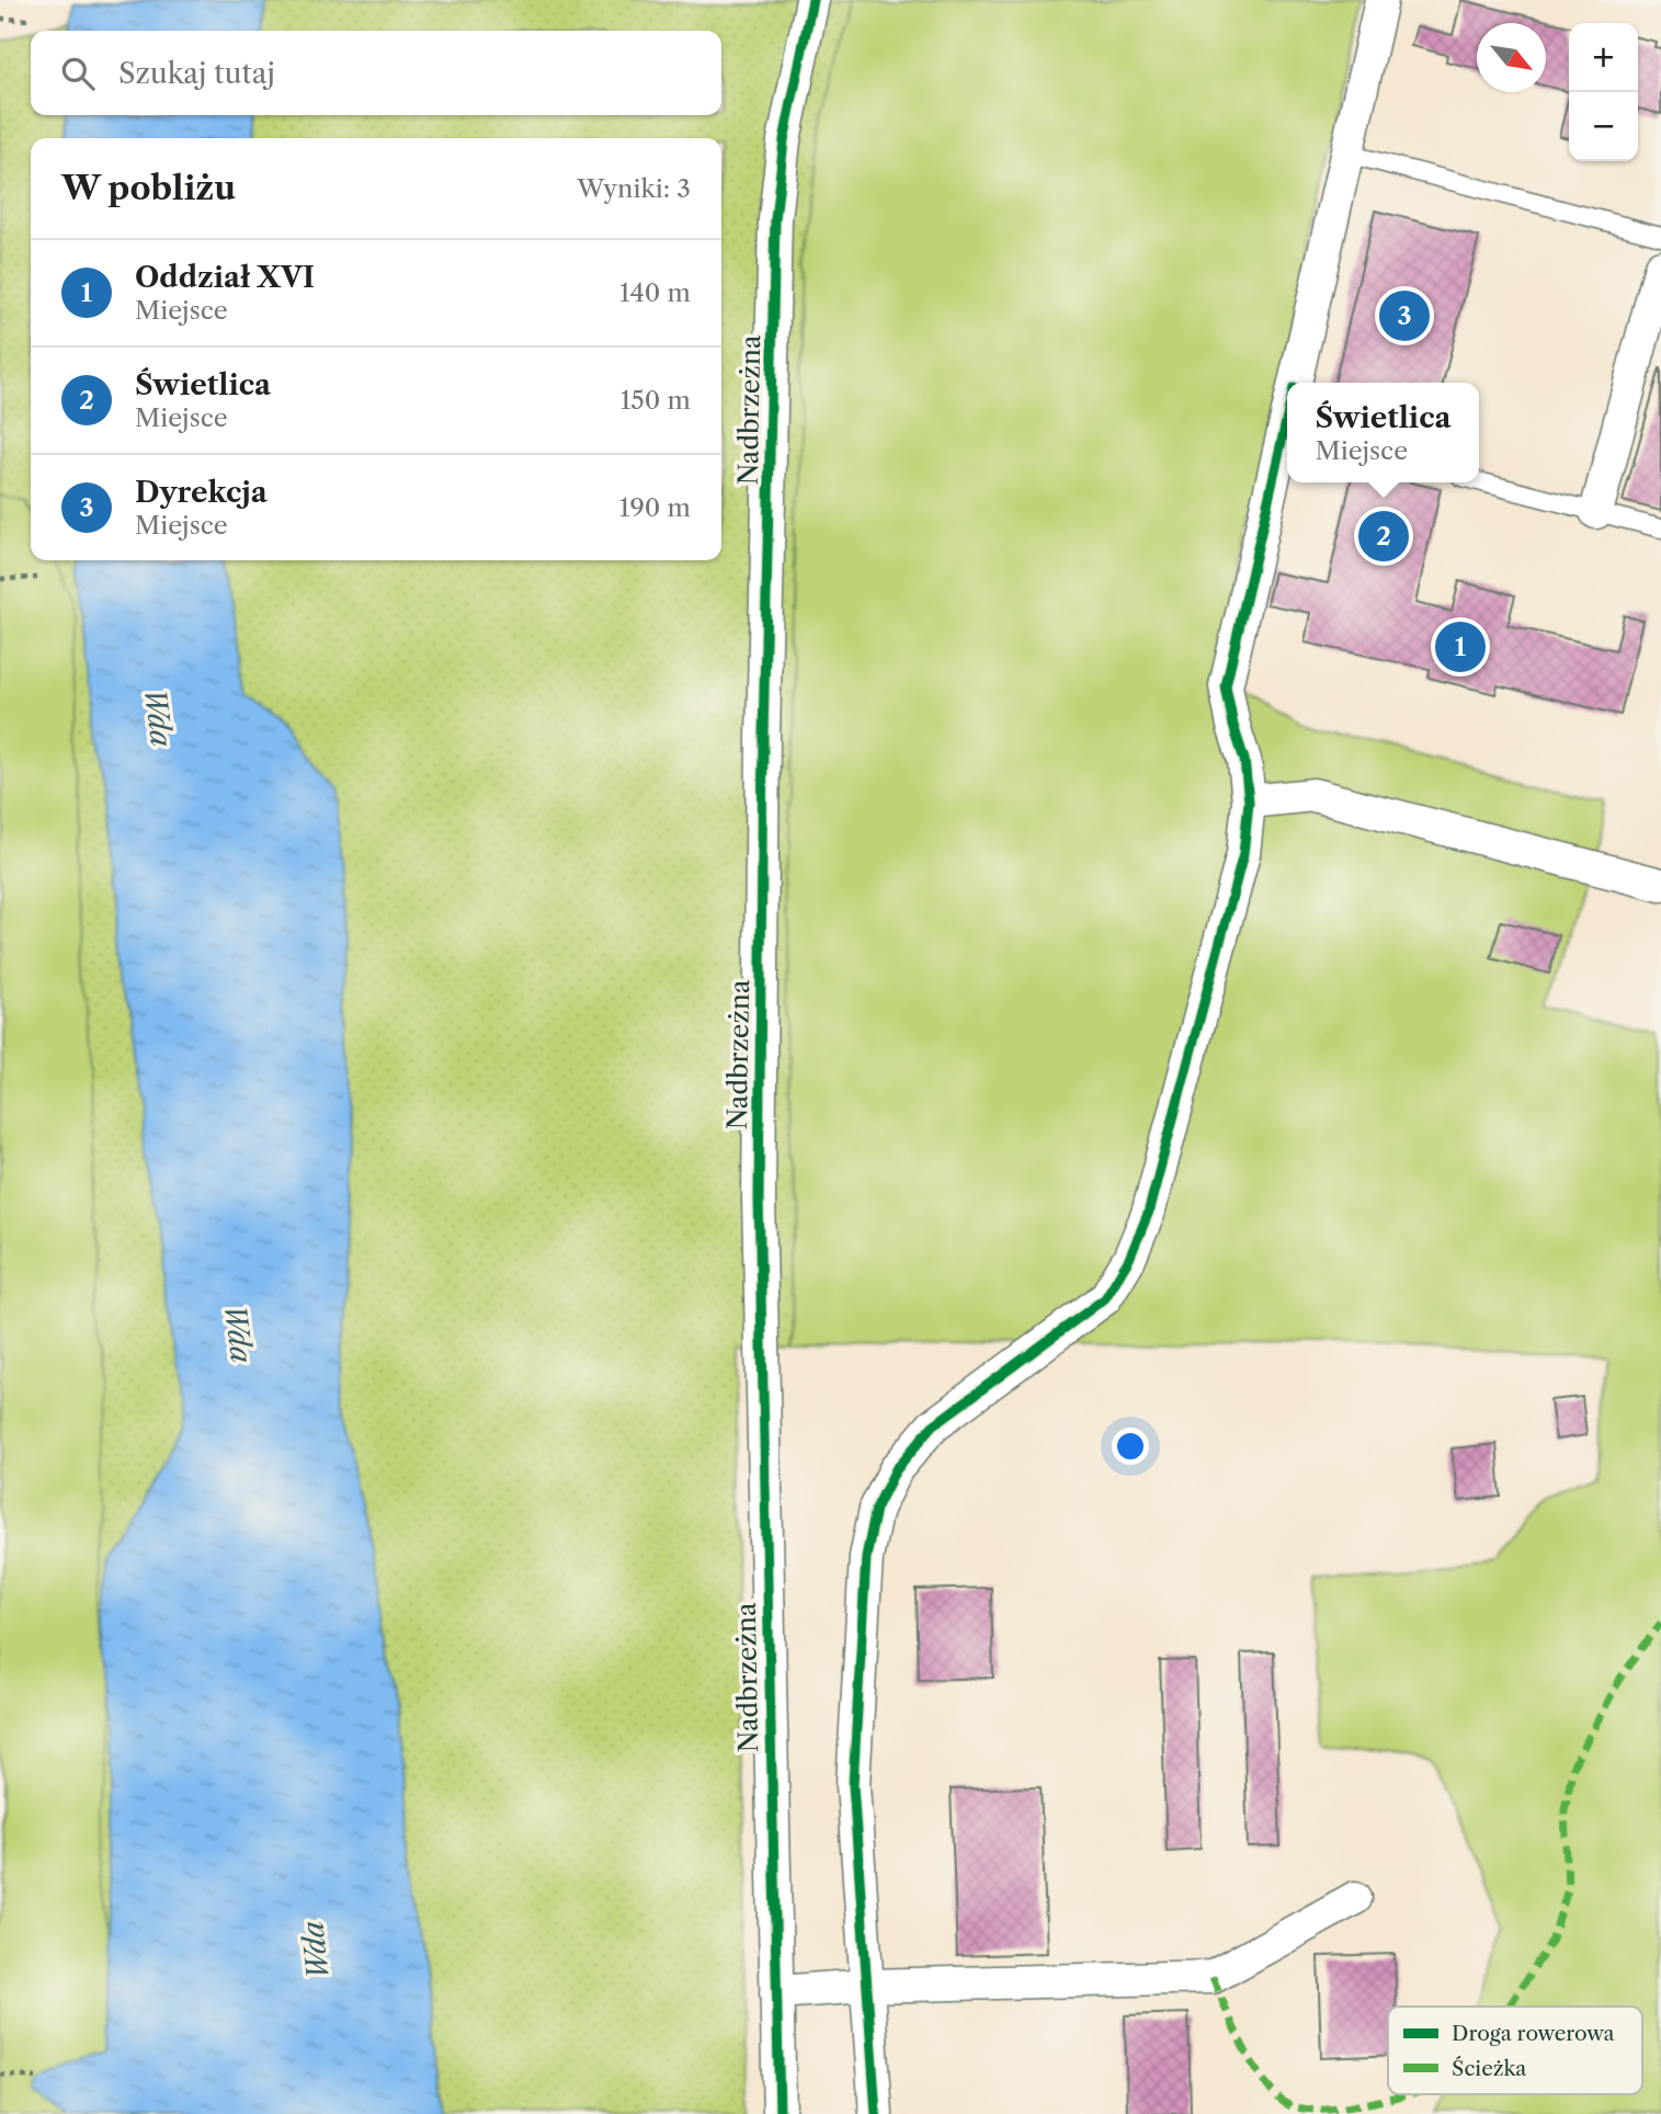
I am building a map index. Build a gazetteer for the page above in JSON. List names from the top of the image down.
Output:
{
  "streets": {
    "street": ["Nadbrzeżna"]
  },
  "water": ["Wda"],
  "legend": ["Droga rowerowa", "Ścieżka"],
  "north": "bottom right",
  "page": {
    "map_buttons": ["+", "−"],
    "search": "Szukaj tutaj",
    "heading": ["W pobliżu", "Wyniki: 3"],
    "list": [
      {
        "mark": "1",
        "name": "Oddział XVI",
        "note": "Miejsce",
        "value": "140 m"
      },
      {
        "mark": "2",
        "name": "Świetlica",
        "note": "Miejsce",
        "value": "150 m"
      },
      {
        "mark": "3",
        "name": "Dyrekcja",
        "note": "Miejsce",
        "value": "190 m"
      }
    ],
    "pins": ["3", "2", "1"],
    "popup": ["Świetlica", "Miejsce"]
  }
}
